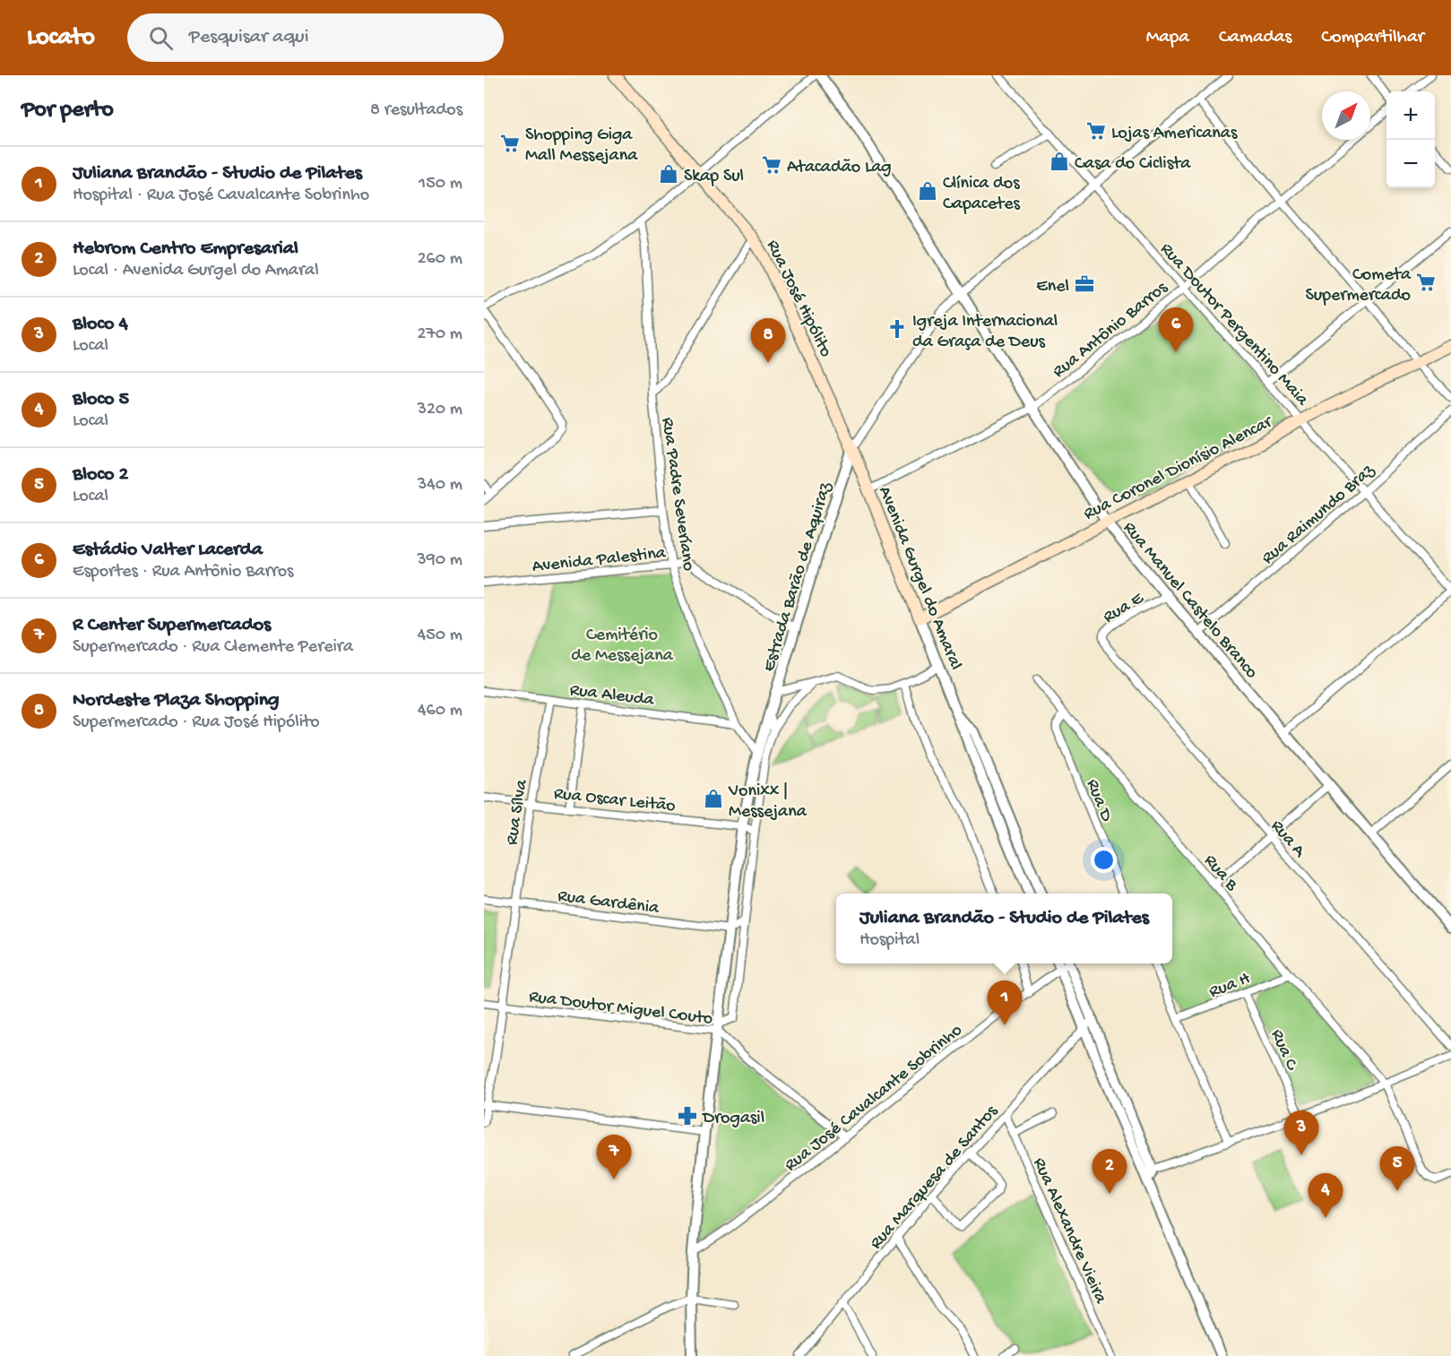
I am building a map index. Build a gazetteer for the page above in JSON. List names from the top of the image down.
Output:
{
  "streets": {
    "main road": ["Rua José Hipólito", "Rua Coronel Dionísio Alencar", "Avenida Gurgel do Amaral"],
    "street": [
      "Rua Doutor Pergentino Maia",
      "Rua Antônio Barros",
      "Rua Padre Severíano",
      "Rua Raimundo Braz",
      "Avenida Palestina",
      "Estrada Barão de Aquiraz",
      "Rua Manuel Castelo Branco",
      "Rua E",
      "Rua Aleuda",
      "Rua Oscar Leitão",
      "Rua D",
      "Rua Sílva",
      "Rua A",
      "Rua B",
      "Rua Gardênia",
      "Rua H",
      "Rua Doutor Miguel Couto",
      "Rua C",
      "Rua José Cavalcante Sobrinho",
      "Rua Marquesa de Santos",
      "Rua Alexandre Vieira"
    ]
  },
  "crossings": [
    ["Rua José Hipólito", "Estrada Barão de Aquiraz"],
    ["Rua José Hipólito", "Avenida Gurgel do Amaral"],
    ["Rua Doutor Pergentino Maia", "Rua Antônio Barros"],
    ["Rua Doutor Pergentino Maia", "Rua Coronel Dionísio Alencar"],
    ["Rua Doutor Pergentino Maia", "Rua Raimundo Braz"],
    ["Rua Antônio Barros", "Avenida Gurgel do Amaral"],
    ["Rua Antônio Barros", "Rua Manuel Castelo Branco"],
    ["Rua Coronel Dionísio Alencar", "Avenida Gurgel do Amaral"],
    ["Rua Coronel Dionísio Alencar", "Rua Manuel Castelo Branco"],
    ["Rua Padre Severíano", "Avenida Palestina"],
    ["Rua Padre Severíano", "Estrada Barão de Aquiraz"],
    ["Rua Padre Severíano", "Rua Aleuda"],
    ["Rua Raimundo Braz", "Rua Manuel Castelo Branco"],
    ["Avenida Palestina", "Estrada Barão de Aquiraz"],
    ["Estrada Barão de Aquiraz", "Avenida Gurgel do Amaral"],
    ["Estrada Barão de Aquiraz", "Rua Oscar Leitão"],
    ["Estrada Barão de Aquiraz", "Rua Gardênia"],
    ["Estrada Barão de Aquiraz", "Rua Doutor Miguel Couto"],
    ["Estrada Barão de Aquiraz", "Rua José Cavalcante Sobrinho"],
    ["Rua Manuel Castelo Branco", "Rua E"],
    ["Rua E", "Rua A"],
    ["Rua Aleuda", "Rua Sílva"],
    ["Rua Oscar Leitão", "Rua Sílva"],
    ["Rua D", "Rua B"],
    ["Rua Sílva", "Rua Gardênia"],
    ["Rua Sílva", "Rua Doutor Miguel Couto"],
    ["Rua B", "Rua H"],
    ["Rua H", "Rua C"],
    ["Rua Doutor Miguel Couto", "Rua José Cavalcante Sobrinho"],
    ["Rua Marquesa de Santos", "Rua Alexandre Vieira"]
  ],
  "parks": ["Cemitério de Messejana"],
  "places": {
    "supermarket": [
      "Lojas Americanas",
      "Shopping Giga Mall Messejana",
      "Atacadão Lag",
      "Cometa Supermercado"
    ],
    "shop": [
      "Casa do Ciclista",
      "Skap Sul",
      "Clínica dos Capacetes",
      "Vonixx | Messejana"
    ],
    "office": ["Enel"],
    "church": ["Igreja Internacional da Graça de Deus"],
    "pharmacy": ["Drogasil"]
  },
  "north": "top right",
  "page": {
    "header": "Locato",
    "search": "Pesquisar aqui",
    "nav": ["Mapa", "Camadas", "Compartilhar"],
    "heading": ["Por perto", "8 resultados"],
    "map_buttons": ["+", "−"],
    "list": [
      {
        "mark": "1",
        "name": "Juliana Brandão - Studio de Pilates",
        "note": "Hospital · Rua José Cavalcante Sobrinho",
        "value": "150 m"
      },
      {
        "mark": "2",
        "name": "Hebrom Centro Empresarial",
        "note": "Local · Avenida Gurgel do Amaral",
        "value": "260 m"
      },
      {
        "mark": "3",
        "name": "Bloco 4",
        "note": "Local",
        "value": "270 m"
      },
      {
        "mark": "4",
        "name": "Bloco 5",
        "note": "Local",
        "value": "320 m"
      },
      {
        "mark": "5",
        "name": "Bloco 2",
        "note": "Local",
        "value": "340 m"
      },
      {
        "mark": "6",
        "name": "Estádio Valter Lacerda",
        "note": "Esportes · Rua Antônio Barros",
        "value": "390 m"
      },
      {
        "mark": "7",
        "name": "R Center Supermercados",
        "note": "Supermercado · Rua Clemente Pereira",
        "value": "450 m"
      },
      {
        "mark": "8",
        "name": "Nordeste Plaza Shopping",
        "note": "Supermercado · Rua José Hipólito",
        "value": "460 m"
      }
    ],
    "pins": [
      "6",
      "8",
      "1",
      "3",
      "7",
      "5",
      "2",
      "4"
    ],
    "popup": ["Juliana Brandão - Studio de Pilates", "Hospital"]
  }
}
